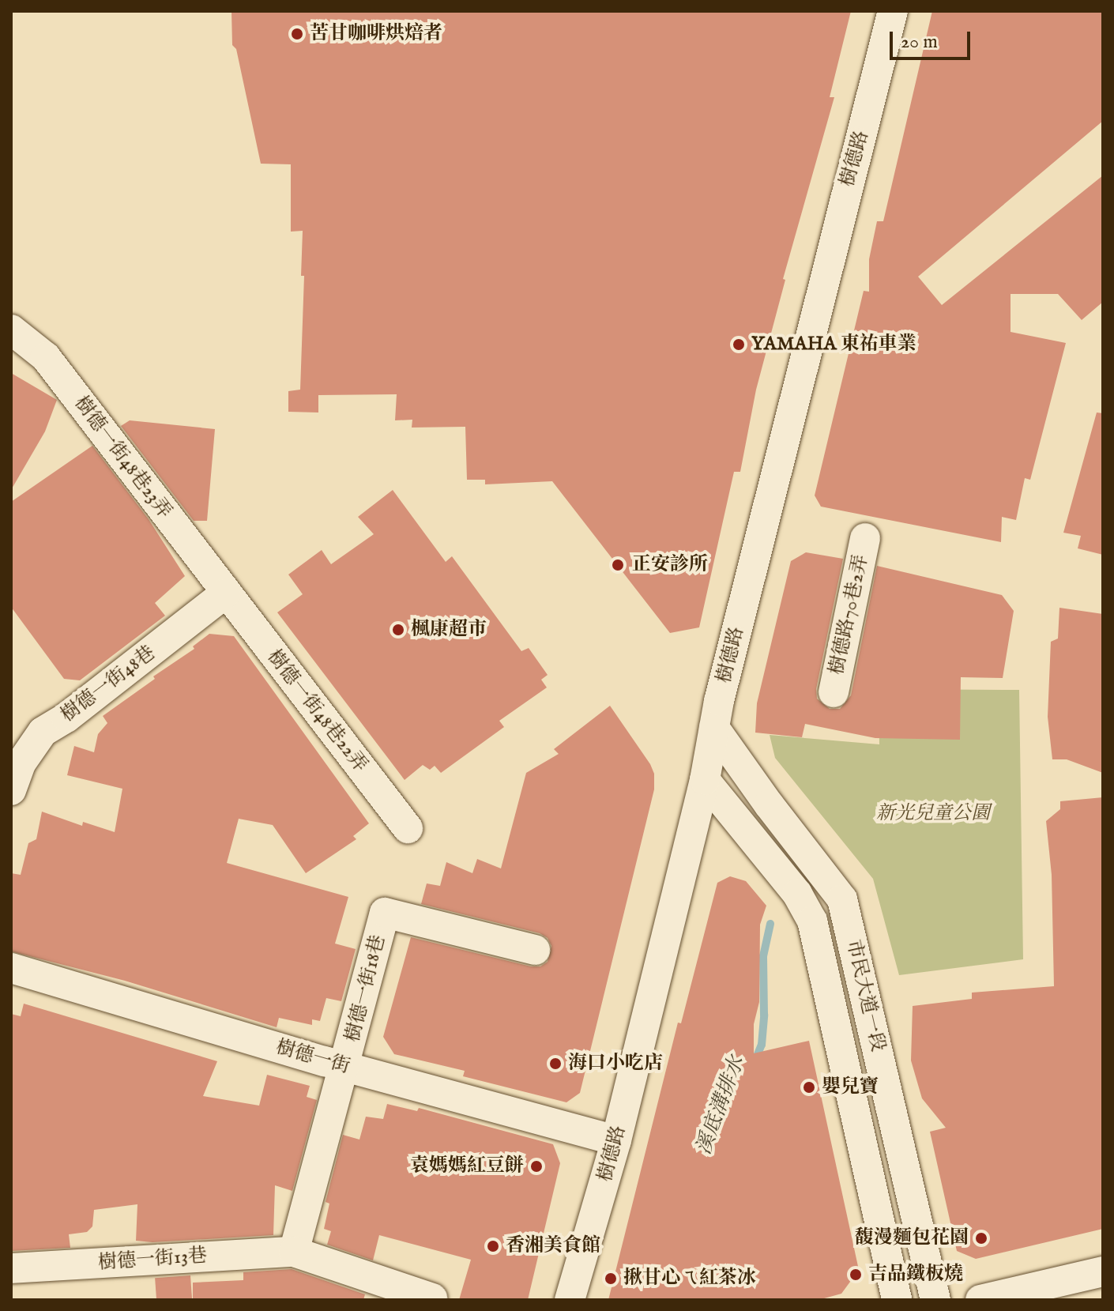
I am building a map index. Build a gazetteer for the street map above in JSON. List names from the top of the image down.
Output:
{
  "streets": {
    "street": [
      "樹德路",
      "樹德一街48巷23弄",
      "樹德路70巷2弄",
      "樹德一街48巷",
      "樹德一街48巷22弄",
      "樹德一街18巷",
      "市民大道一段",
      "樹德一街",
      "樹德一街13巷"
    ]
  },
  "crossings": [
    ["樹德路", "市民大道一段"],
    ["樹德路", "樹德一街"],
    ["樹德一街48巷23弄", "樹德一街48巷"],
    ["樹德一街48巷23弄", "樹德一街48巷22弄"],
    ["樹德一街48巷", "樹德一街48巷22弄"],
    ["樹德一街18巷", "樹德一街"]
  ],
  "water": ["溪底溝排水"],
  "parks": ["新光兒童公園"],
  "places": [
    "苦甘咖啡烘焙者",
    "YAMAHA 東祐車業",
    "正安診所",
    "楓康超市",
    "海口小吃店",
    "嬰兒寶",
    "袁媽媽紅豆餅",
    "馥漫麵包花園",
    "香湘美食館",
    "吉品鐵板燒",
    "揪甘心ㄟ紅茶冰"
  ],
  "scale_bar": "20 m"
}
